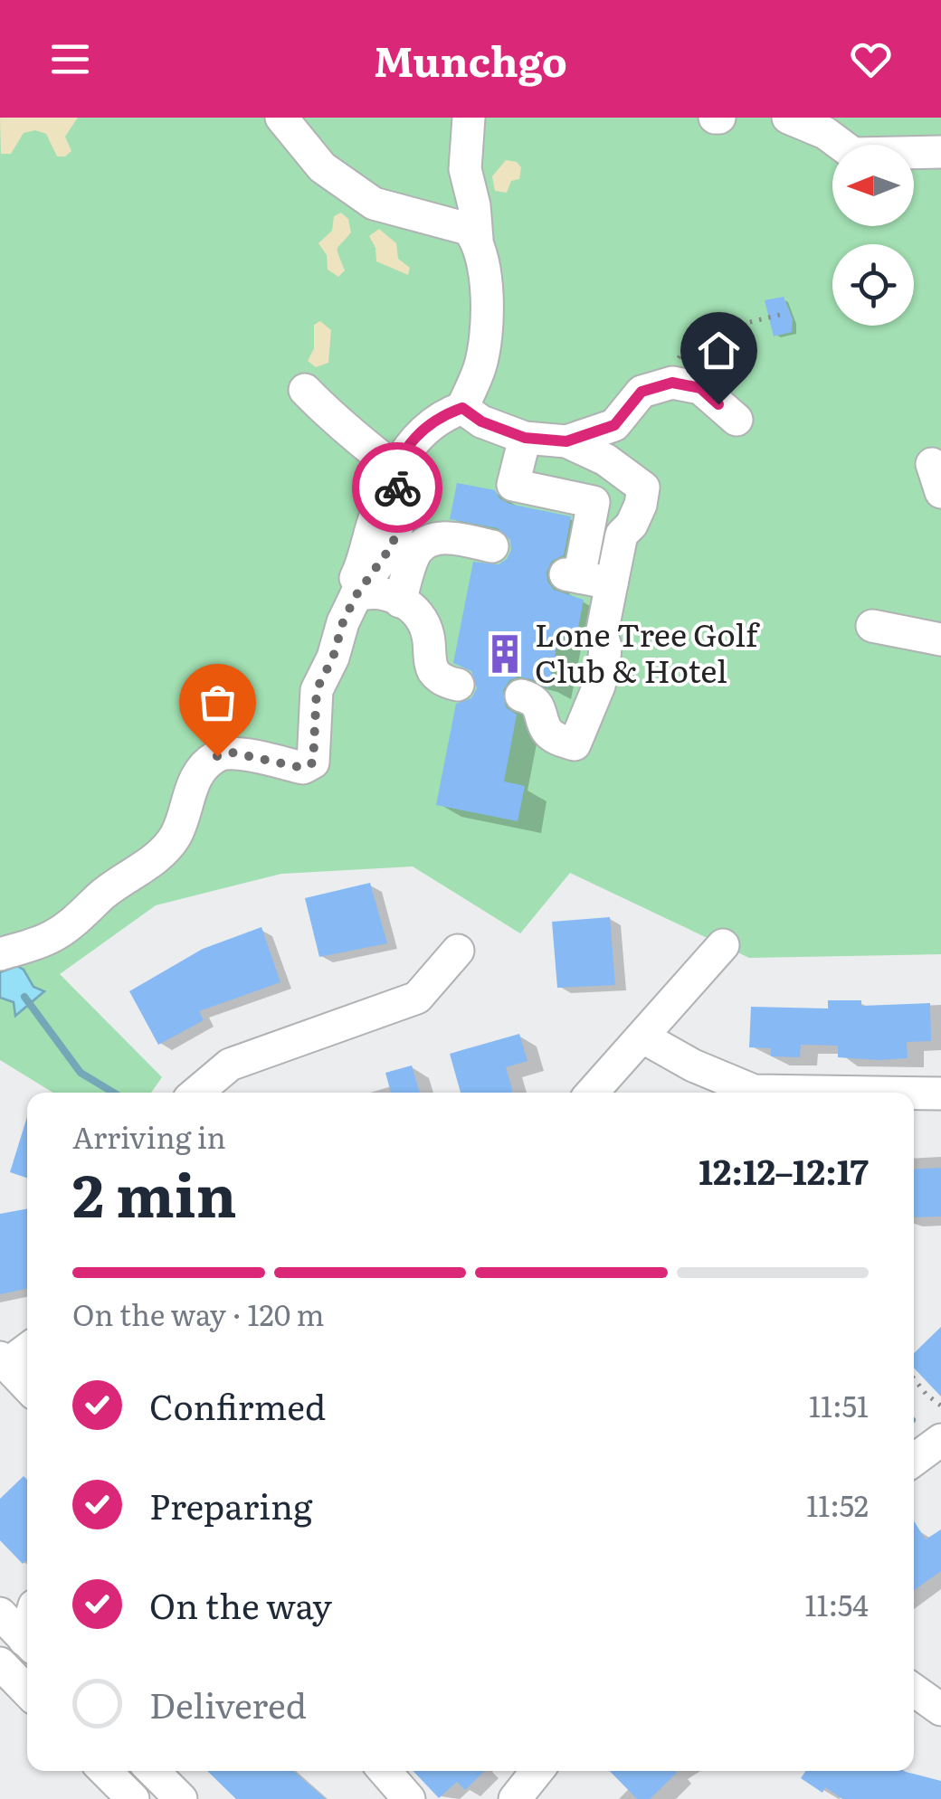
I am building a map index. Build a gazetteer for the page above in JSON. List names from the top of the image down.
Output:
{
  "places": {
    "building": ["Lone Tree Golf Club & Hotel"]
  },
  "north": "left",
  "page": {
    "header": "Munchgo",
    "heading": ["2 min", "Arriving in", "12:12–12:17"],
    "bar": "On the way · 120 m",
    "list": [
      ["Confirmed", "11:51"],
      ["Preparing", "11:52"],
      ["On the way", "11:54"],
      "Delivered"
    ]
  }
}
